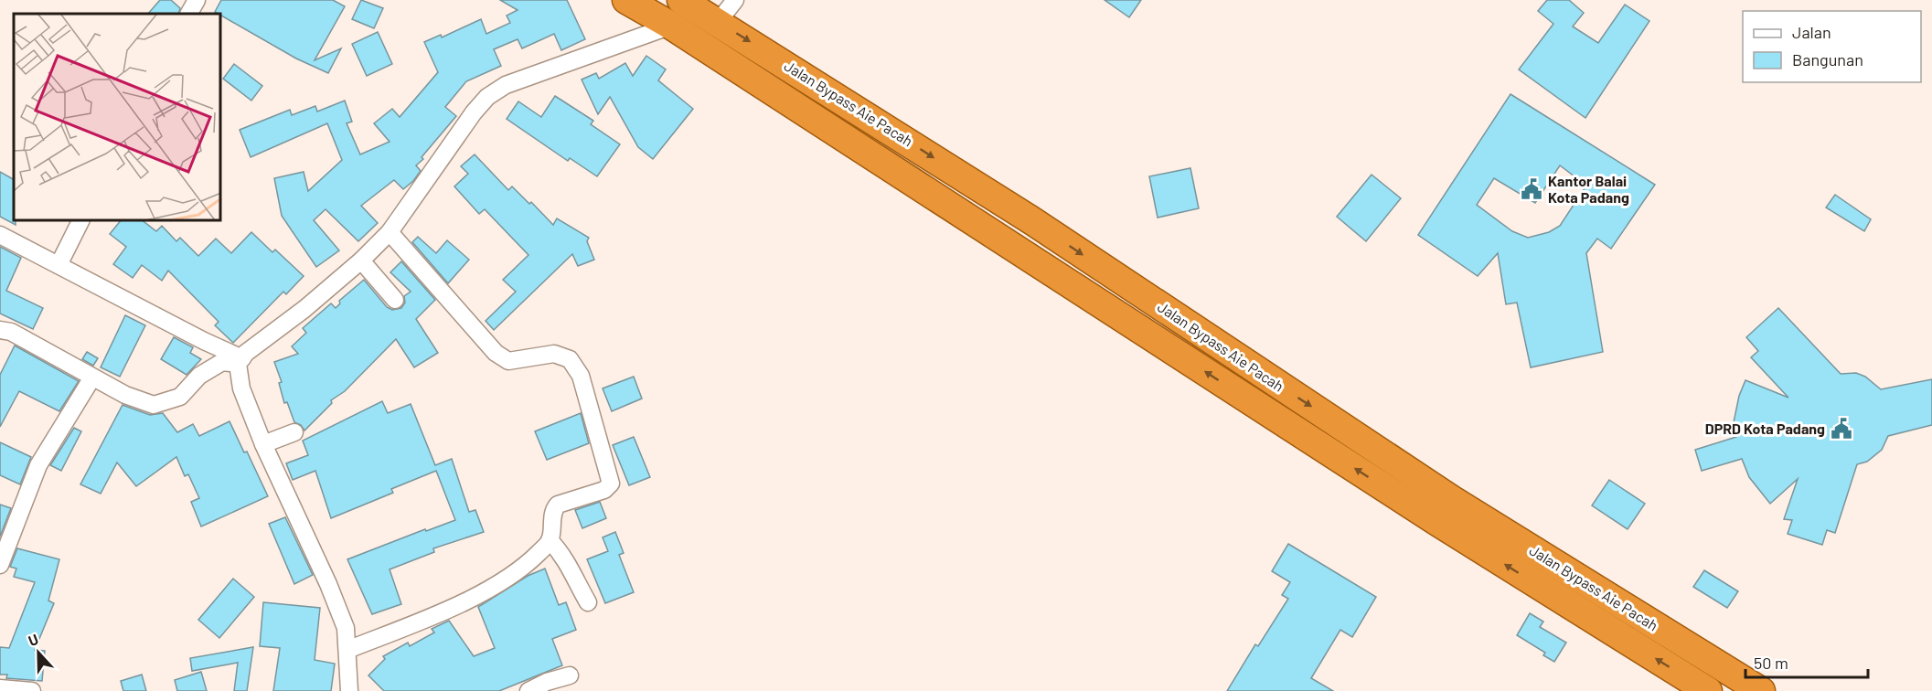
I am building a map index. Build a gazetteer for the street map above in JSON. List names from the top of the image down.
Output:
{
  "streets": {
    "highway": ["Jalan Bypass Aie Pacah"]
  },
  "places": {
    "public building": ["Kantor Balai Kota Padang", "DPRD Kota Padang"]
  },
  "legend": ["Jalan", "Bangunan"],
  "scale_bar": "50 m",
  "north": "top"
}
